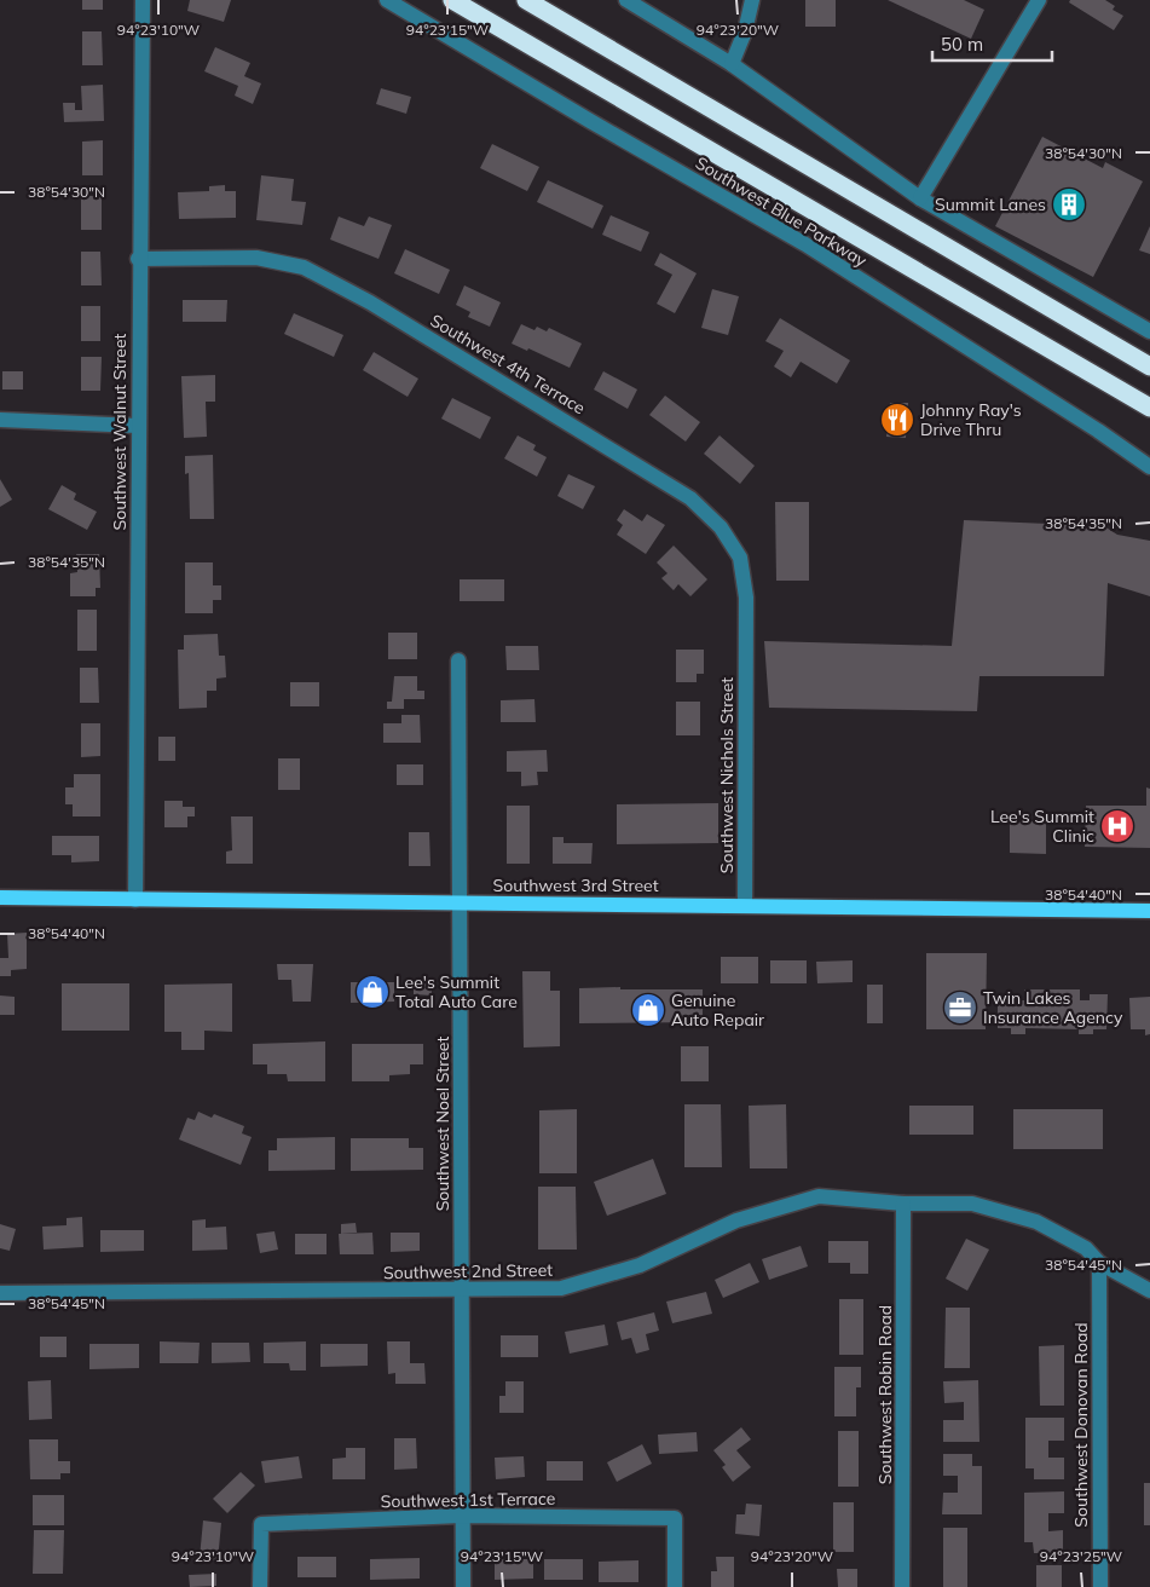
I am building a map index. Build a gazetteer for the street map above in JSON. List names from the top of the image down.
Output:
{
  "streets": {
    "main road": ["Southwest 3rd Street"],
    "street": [
      "Southwest Blue Parkway",
      "Southwest 4th Terrace",
      "Southwest Walnut Street",
      "Southwest Nichols Street",
      "Southwest Noel Street",
      "Southwest 2nd Street",
      "Southwest Robin Road",
      "Southwest Donovan Road",
      "Southwest 1st Terrace"
    ]
  },
  "crossings": [
    ["Southwest 4th Terrace", "Southwest Walnut Street"],
    ["Southwest 4th Terrace", "Southwest Nichols Street"],
    ["Southwest Walnut Street", "Southwest 3rd Street"],
    ["Southwest Nichols Street", "Southwest 3rd Street"],
    ["Southwest 3rd Street", "Southwest Noel Street"],
    ["Southwest Noel Street", "Southwest 2nd Street"],
    ["Southwest Noel Street", "Southwest 1st Terrace"],
    ["Southwest 2nd Street", "Southwest Robin Road"],
    ["Southwest 2nd Street", "Southwest Donovan Road"]
  ],
  "places": {
    "building": ["Summit Lanes"],
    "restaurant": ["Johnny Ray's Drive Thru"],
    "hospital": ["Lee's Summit Clinic"],
    "shop": ["Lee's Summit Total Auto Care", "Genuine Auto Repair"],
    "office": ["Twin Lakes Insurance Agency"]
  },
  "scale_bar": "50 m",
  "coordinates": [
    "94°23'10\"W",
    "94°23'15\"W",
    "94°23'20\"W",
    "38°54'30\"N",
    "38°54'35\"N",
    "38°54'40\"N",
    "38°54'45\"N",
    "94°23'25\"W"
  ]
}
